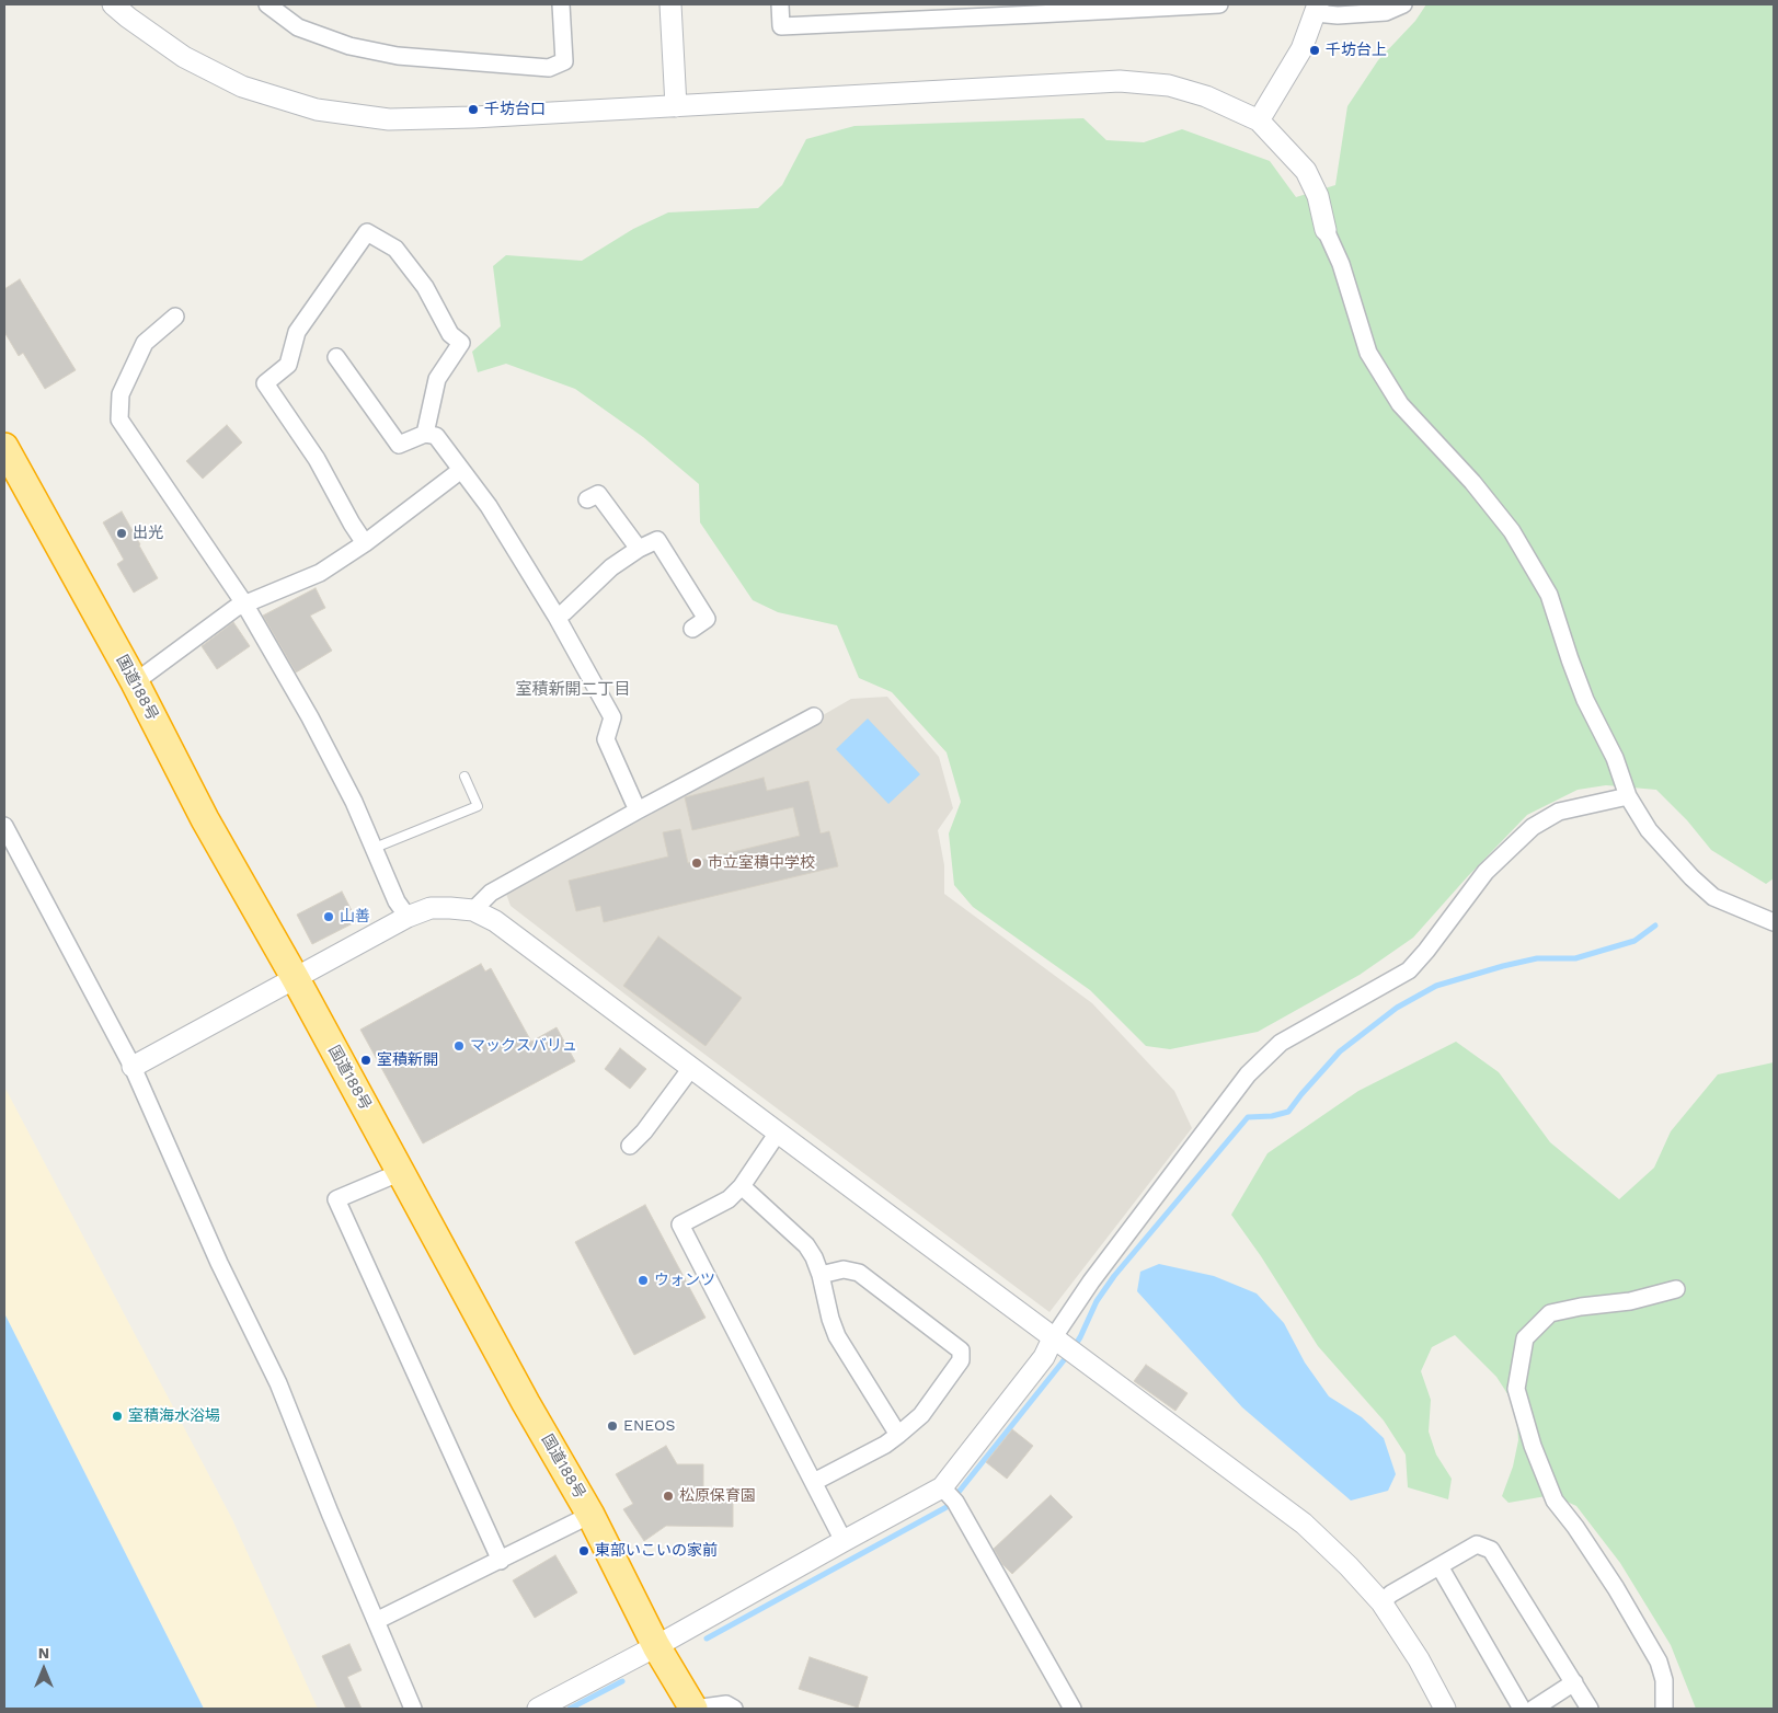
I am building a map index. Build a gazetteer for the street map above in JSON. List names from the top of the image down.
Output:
{
  "streets": {
    "highway": ["国道188号"]
  },
  "districts": ["室積新開二丁目"],
  "places": [
    "千坊台上",
    "千坊台口",
    "出光",
    "市立室積中学校",
    "山善",
    "マックスバリュ",
    "室積新開",
    "ウォンツ",
    "室積海水浴場",
    "ENEOS",
    "松原保育園",
    "東部いこいの家前"
  ],
  "north": "top"
}
